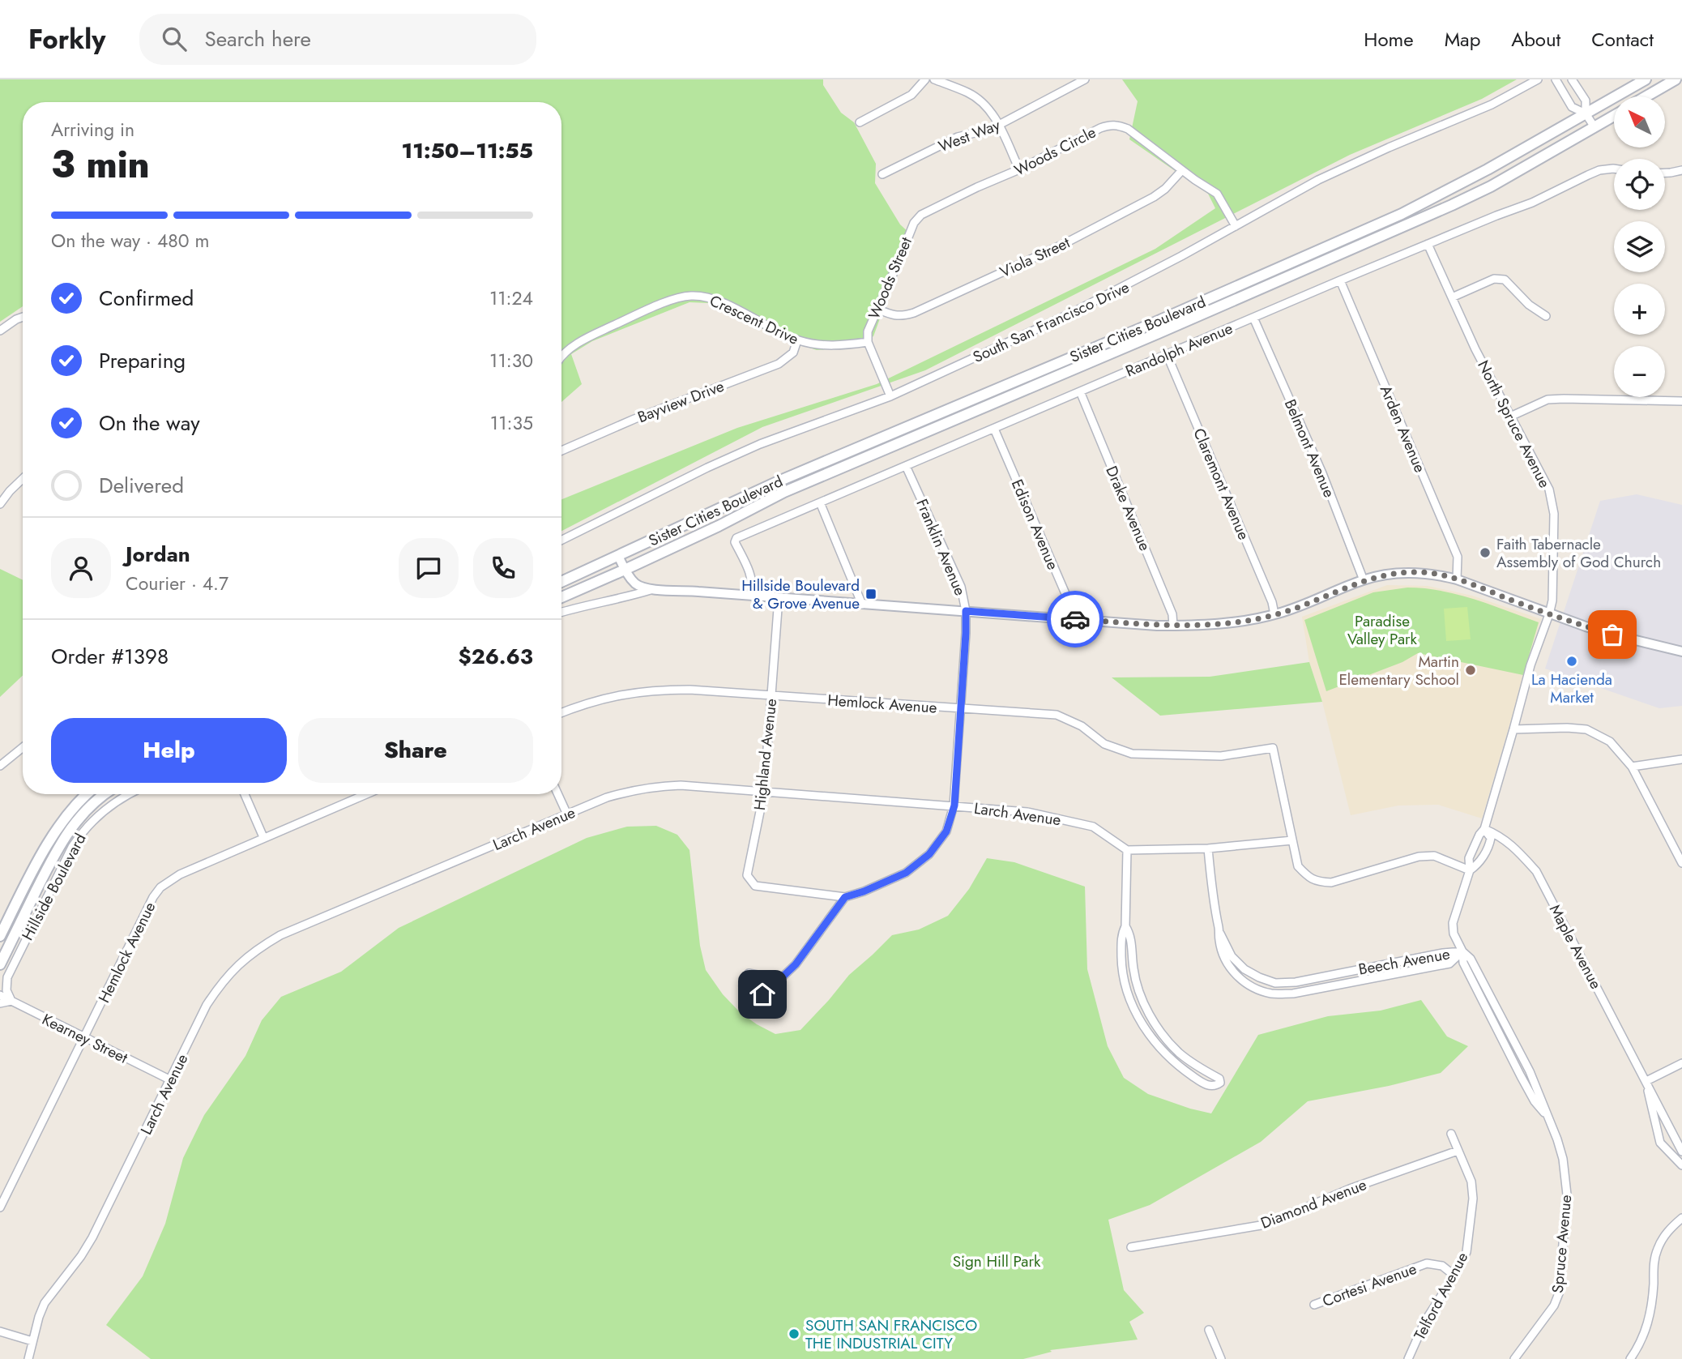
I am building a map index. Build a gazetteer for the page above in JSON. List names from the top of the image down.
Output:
{
  "streets": {
    "main road": ["Sister Cities Boulevard", "Hillside Boulevard"],
    "street": [
      "West Way",
      "Woods Circle",
      "Viola Street",
      "Woods Street",
      "Crescent Drive",
      "South San Francisco Drive",
      "Randolph Avenue",
      "Bayview Drive",
      "North Spruce Avenue",
      "Arden Avenue",
      "Belmont Avenue",
      "Claremont Avenue",
      "Drake Avenue",
      "Edison Avenue",
      "Franklin Avenue",
      "Hemlock Avenue",
      "Highland Avenue",
      "Larch Avenue",
      "Maple Avenue",
      "Beech Avenue",
      "Kearney Street",
      "Diamond Avenue",
      "Spruce Avenue",
      "Cortesi Avenue",
      "Telford Avenue"
    ]
  },
  "crossings": [
    ["Woods Circle", "Viola Street"],
    ["Woods Circle", "Woods Street"],
    ["Woods Circle", "South San Francisco Drive"],
    ["Viola Street", "Woods Street"],
    ["Woods Street", "Crescent Drive"],
    ["Crescent Drive", "Bayview Drive"],
    ["Randolph Avenue", "North Spruce Avenue"],
    ["Randolph Avenue", "Arden Avenue"],
    ["Randolph Avenue", "Belmont Avenue"],
    ["Randolph Avenue", "Claremont Avenue"],
    ["Randolph Avenue", "Drake Avenue"],
    ["Randolph Avenue", "Edison Avenue"],
    ["Randolph Avenue", "Franklin Avenue"],
    ["North Spruce Avenue", "Spruce Avenue"],
    ["Franklin Avenue", "Hemlock Avenue"],
    ["Franklin Avenue", "Highland Avenue"],
    ["Franklin Avenue", "Larch Avenue"],
    ["Hemlock Avenue", "Highland Avenue"],
    ["Hemlock Avenue", "Kearney Street"],
    ["Hemlock Avenue", "Spruce Avenue"],
    ["Highland Avenue", "Larch Avenue"],
    ["Larch Avenue", "Kearney Street"],
    ["Hillside Boulevard", "Kearney Street"],
    ["Maple Avenue", "Spruce Avenue"],
    ["Beech Avenue", "Spruce Avenue"],
    ["Diamond Avenue", "Telford Avenue"],
    ["Cortesi Avenue", "Telford Avenue"]
  ],
  "parks": ["Paradise Valley Park", "Sign Hill Park"],
  "places": {
    "other": [
      "Faith Tabernacle Assembly of God Church",
      "La Hacienda Market",
      "Martin Elementary School",
      "SOUTH SAN FRANCISCO THE INDUSTRIAL CITY"
    ],
    "transit": ["Hillside Boulevard & Grove Avenue"]
  },
  "north": "top left",
  "page": {
    "header": "Forkly",
    "search": "Search here",
    "nav": [
      "Home",
      "Map",
      "About",
      "Contact"
    ],
    "map_buttons": ["+", "−"],
    "heading": ["3 min", "Arriving in", "11:50–11:55"],
    "panel": [
      "Jordan",
      "Courier · 4.7",
      "Order #1398",
      "$26.63"
    ],
    "bar": "On the way · 480 m",
    "list": [
      ["Confirmed", "11:24"],
      ["Preparing", "11:30"],
      ["On the way", "11:35"],
      "Delivered"
    ],
    "buttons": ["Help", "Share"]
  }
}
